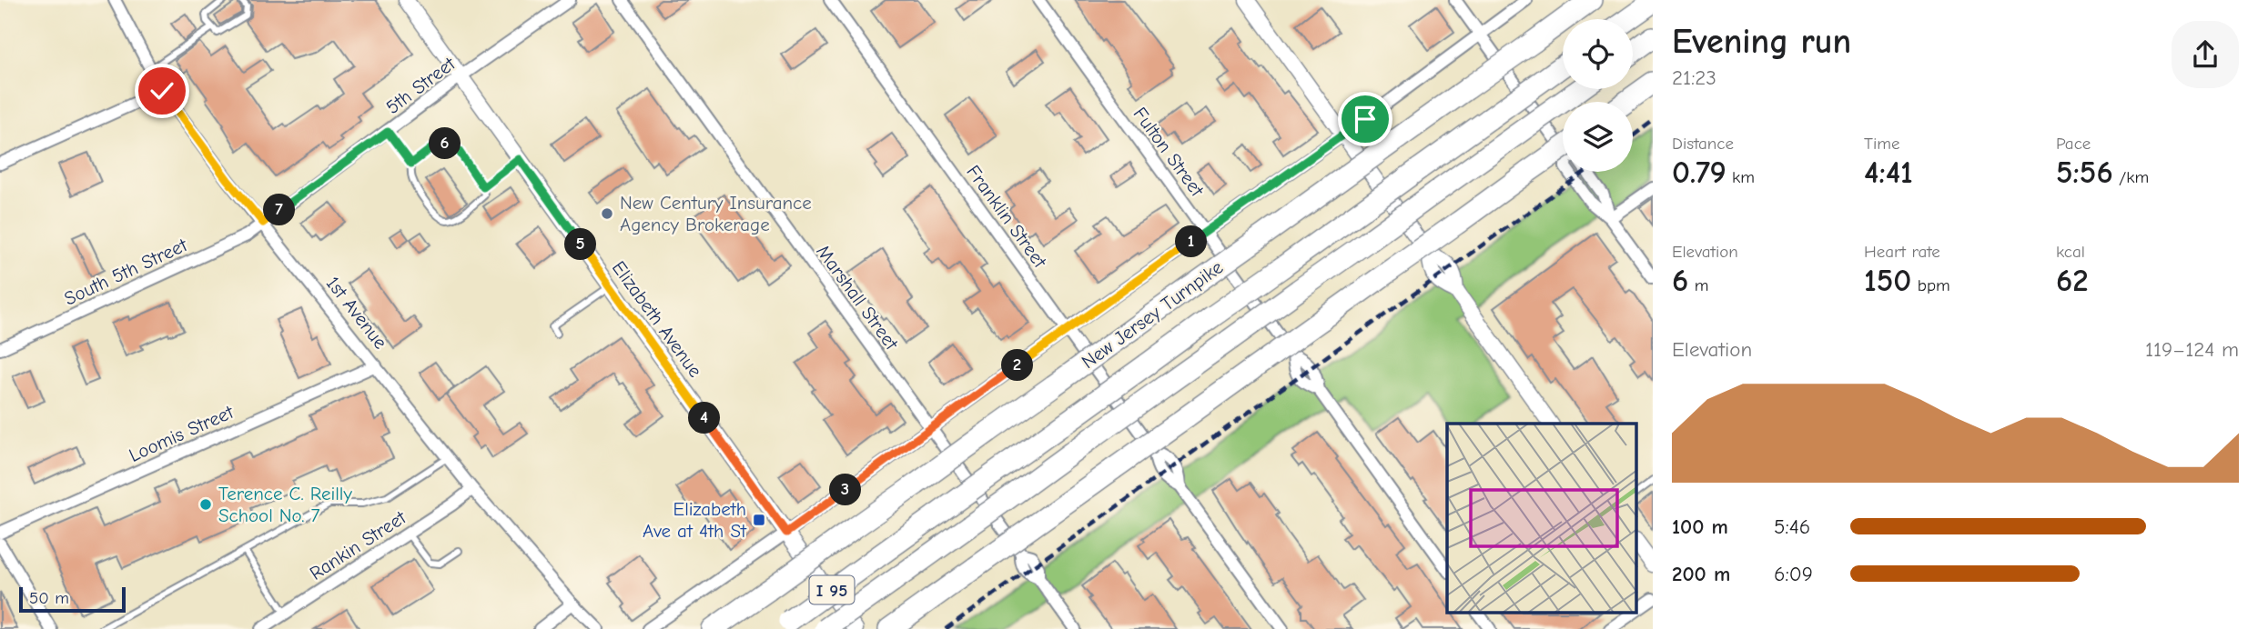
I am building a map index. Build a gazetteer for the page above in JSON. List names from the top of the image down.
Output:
{
  "streets": {
    "highway": ["New Jersey Turnpike", "I 95"],
    "street": [
      "5th Street",
      "Fulton Street",
      "Franklin Street",
      "South 5th Street",
      "Marshall Street",
      "1st Avenue",
      "Elizabeth Avenue",
      "Loomis Street",
      "Rankin Street"
    ]
  },
  "crossings": [
    ["5th Street", "South 5th Street"],
    ["5th Street", "1st Avenue"],
    ["5th Street", "Elizabeth Avenue"],
    ["South 5th Street", "1st Avenue"],
    ["1st Avenue", "Loomis Street"],
    ["1st Avenue", "Rankin Street"]
  ],
  "places": {
    "other": ["New Century Insurance Agency Brokerage", "Terence C. Reilly School No. 7"],
    "transit": ["Elizabeth Ave at 4th St"]
  },
  "scale_bar": "50 m",
  "page": {
    "heading": ["Evening run", "21:23"],
    "stats": [
      ["Distance", "0.79 km"],
      ["Time", "4:41"],
      ["Pace", "5:56 /km"],
      ["Elevation", "6 m"],
      ["Heart rate", "150 bpm"],
      ["kcal", "62"]
    ],
    "pins": [
      "6",
      "7",
      "1",
      "5",
      "2",
      "4",
      "3"
    ],
    "chart": ["Elevation", "119–124 m"],
    "list": [
      {
        "name": "100 m",
        "note": "5:46"
      },
      {
        "name": "200 m",
        "note": "6:09"
      }
    ],
    "scale": "50 m"
  }
}
